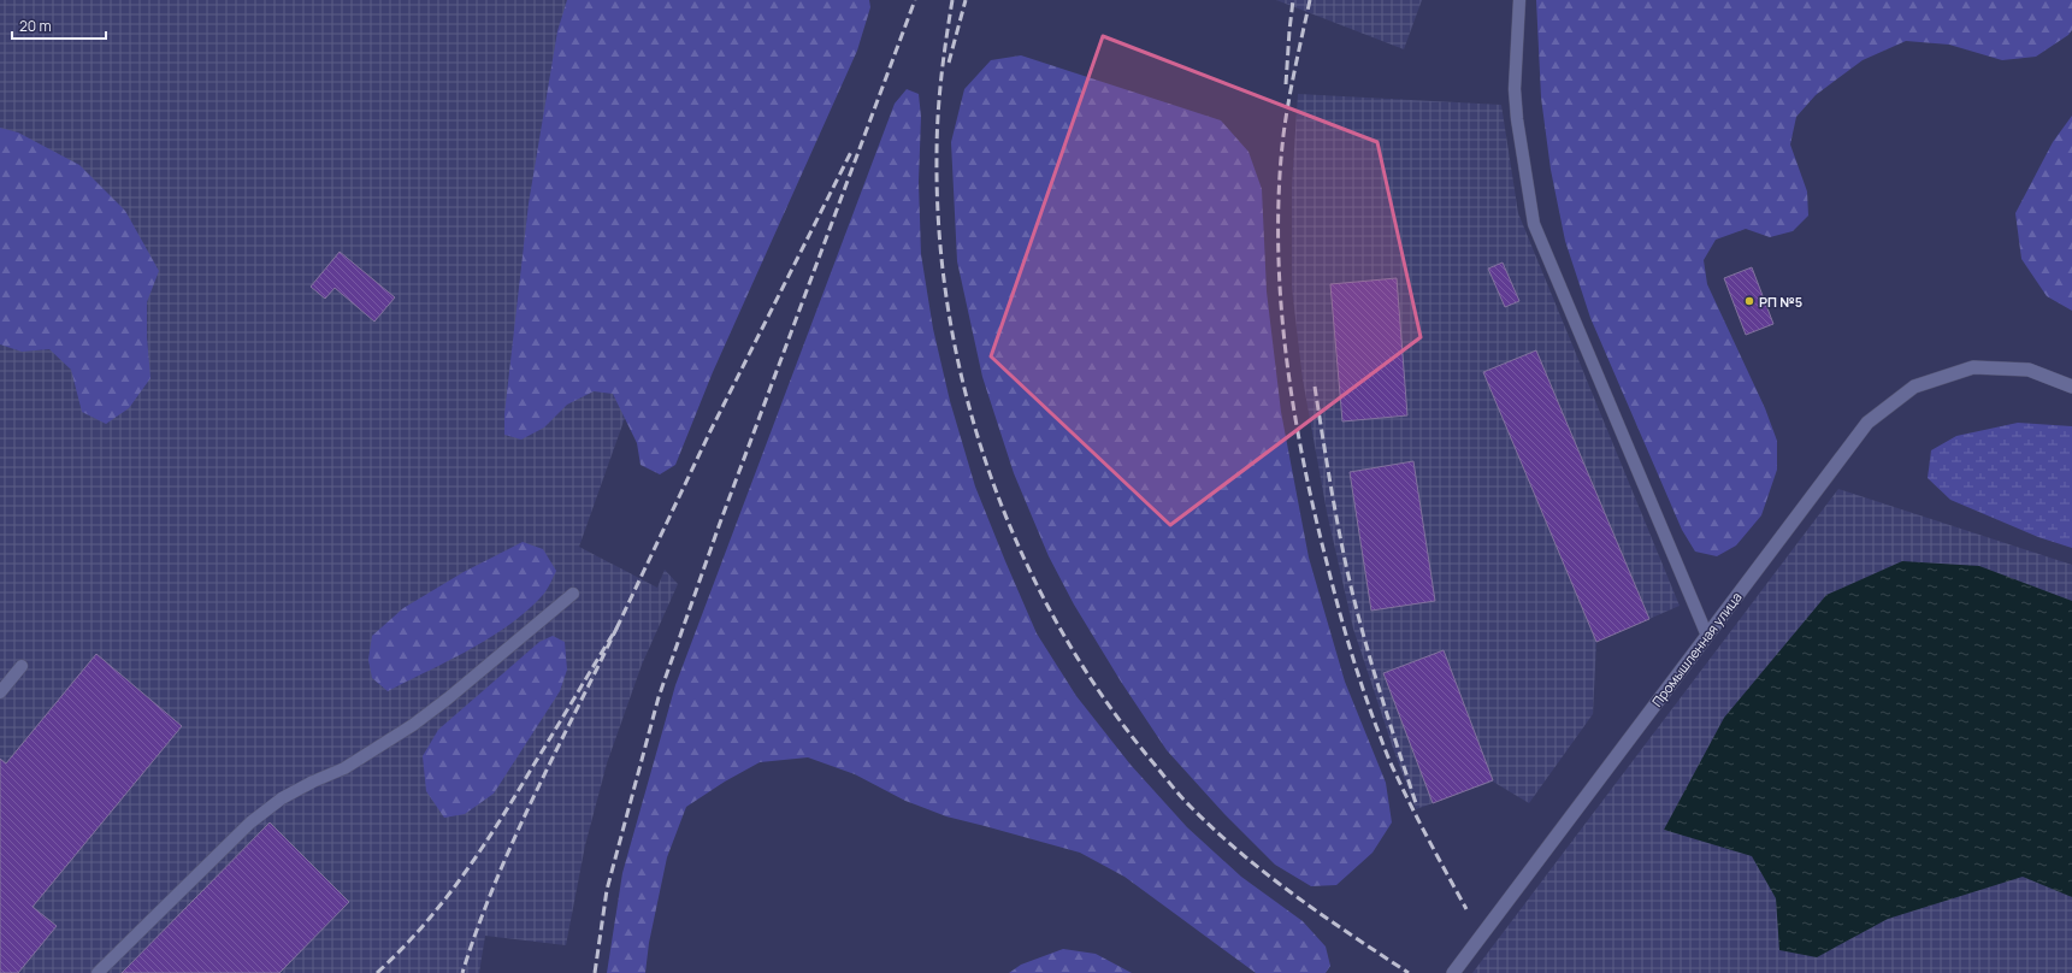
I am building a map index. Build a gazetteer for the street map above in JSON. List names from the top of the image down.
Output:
{
  "streets": {
    "street": ["Промышленная улица"]
  },
  "places": ["РП №5"],
  "scale_bar": "20 m"
}
